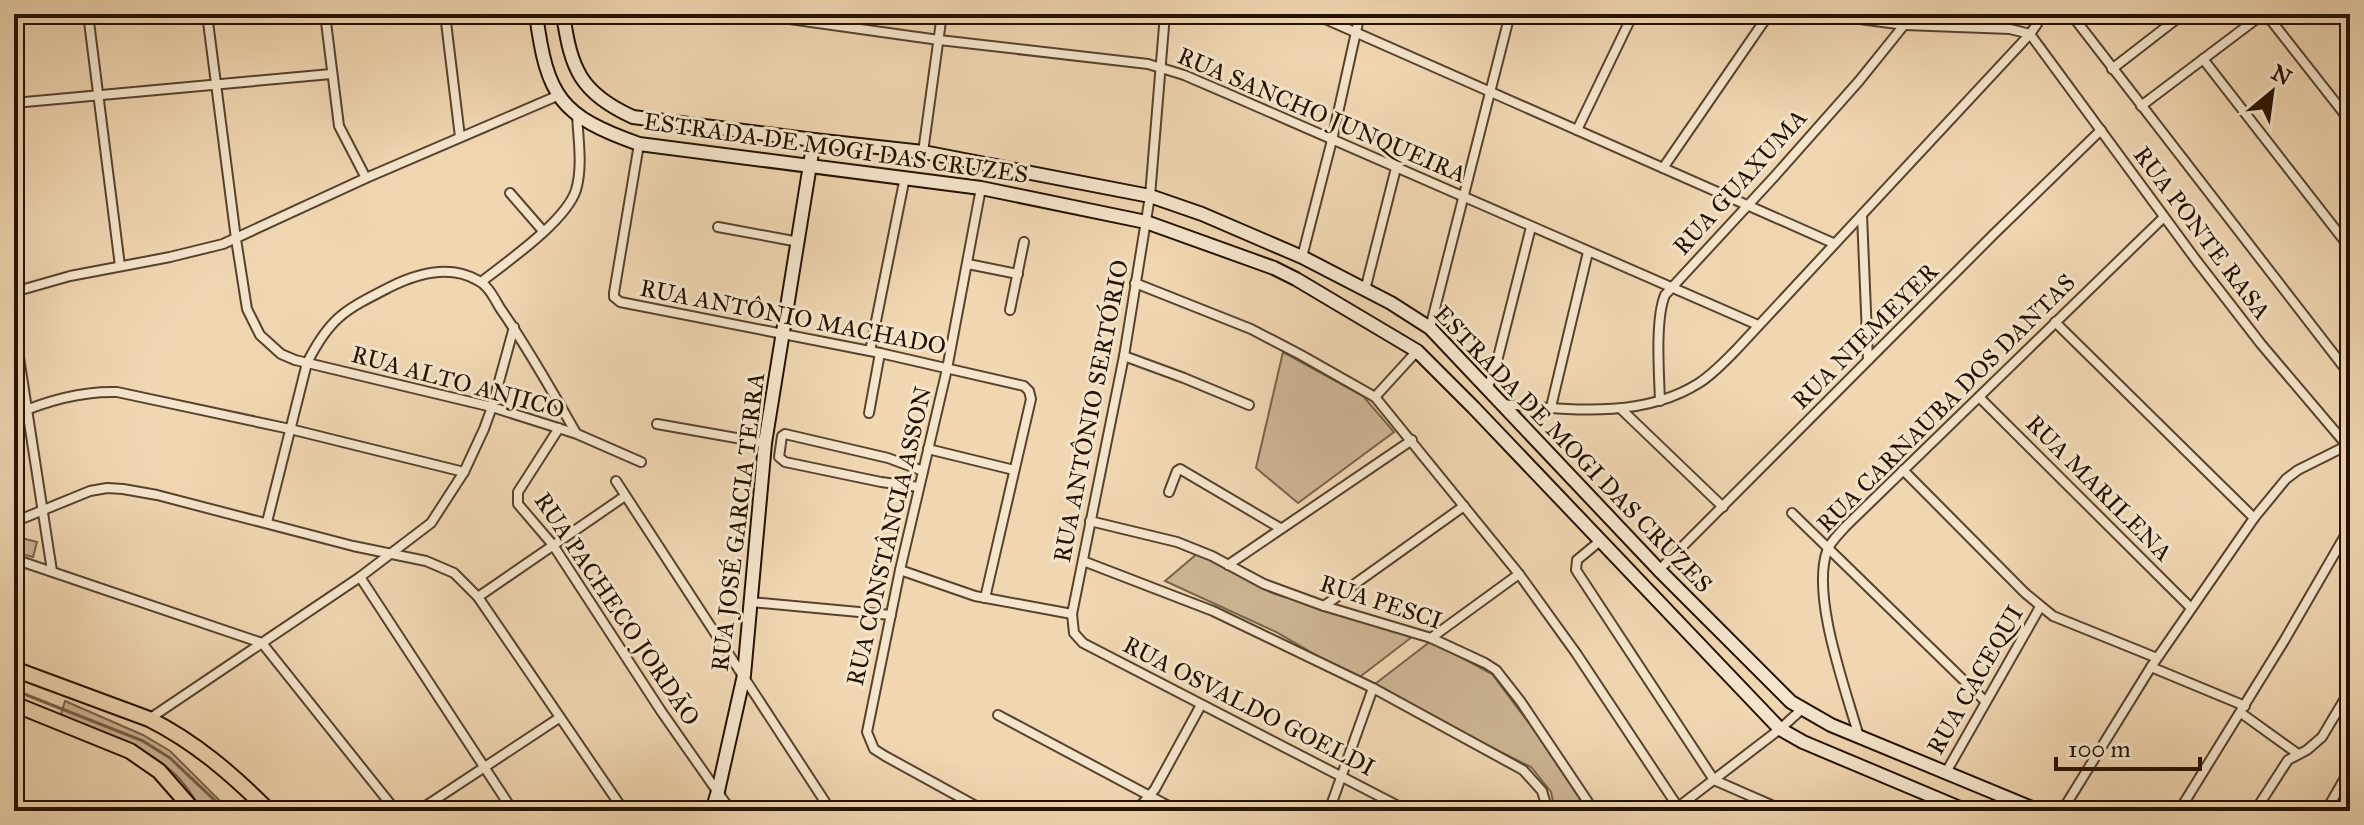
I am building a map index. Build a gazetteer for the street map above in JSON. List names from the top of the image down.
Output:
{
  "streets": {
    "main road": ["ESTRADA DE MOGI DAS CRUZES", "RUA JOSÉ GARCIA TERRA"],
    "street": [
      "RUA SANCHO JUNQUEIRA",
      "RUA GUAXUMA",
      "RUA PONTE RASA",
      "RUA ANTÔNIO MACHADO",
      "RUA NIEMEYER",
      "RUA ALTO ANJICO",
      "RUA CARNAUBA DOS DANTAS",
      "RUA ANTÔNIO SERTÓRIO",
      "RUA MARILENA",
      "RUA CONSTÂNCIA ASSON",
      "RUA PESCI",
      "RUA PACHECO JORDÃO",
      "RUA CACEQUI",
      "RUA OSVALDO GOELDI"
    ]
  },
  "crossings": [
    ["RUA SANCHO JUNQUEIRA", "RUA GUAXUMA"],
    ["RUA SANCHO JUNQUEIRA", "RUA ANTÔNIO SERTÓRIO"],
    ["ESTRADA DE MOGI DAS CRUZES", "RUA ANTÔNIO MACHADO"],
    ["ESTRADA DE MOGI DAS CRUZES", "RUA NIEMEYER"],
    ["ESTRADA DE MOGI DAS CRUZES", "RUA CARNAUBA DOS DANTAS"],
    ["ESTRADA DE MOGI DAS CRUZES", "RUA ANTÔNIO SERTÓRIO"],
    ["ESTRADA DE MOGI DAS CRUZES", "RUA JOSÉ GARCIA TERRA"],
    ["ESTRADA DE MOGI DAS CRUZES", "RUA CONSTÂNCIA ASSON"],
    ["ESTRADA DE MOGI DAS CRUZES", "RUA CACEQUI"],
    ["RUA PONTE RASA", "RUA NIEMEYER"],
    ["RUA PONTE RASA", "RUA CARNAUBA DOS DANTAS"],
    ["RUA ANTÔNIO MACHADO", "RUA JOSÉ GARCIA TERRA"],
    ["RUA ANTÔNIO MACHADO", "RUA CONSTÂNCIA ASSON"],
    ["RUA ALTO ANJICO", "RUA PACHECO JORDÃO"],
    ["RUA CARNAUBA DOS DANTAS", "RUA MARILENA"],
    ["RUA ANTÔNIO SERTÓRIO", "RUA PESCI"],
    ["RUA ANTÔNIO SERTÓRIO", "RUA OSVALDO GOELDI"],
    ["RUA JOSÉ GARCIA TERRA", "RUA PACHECO JORDÃO"]
  ],
  "scale_bar": "100 m",
  "north": "top right"
}
